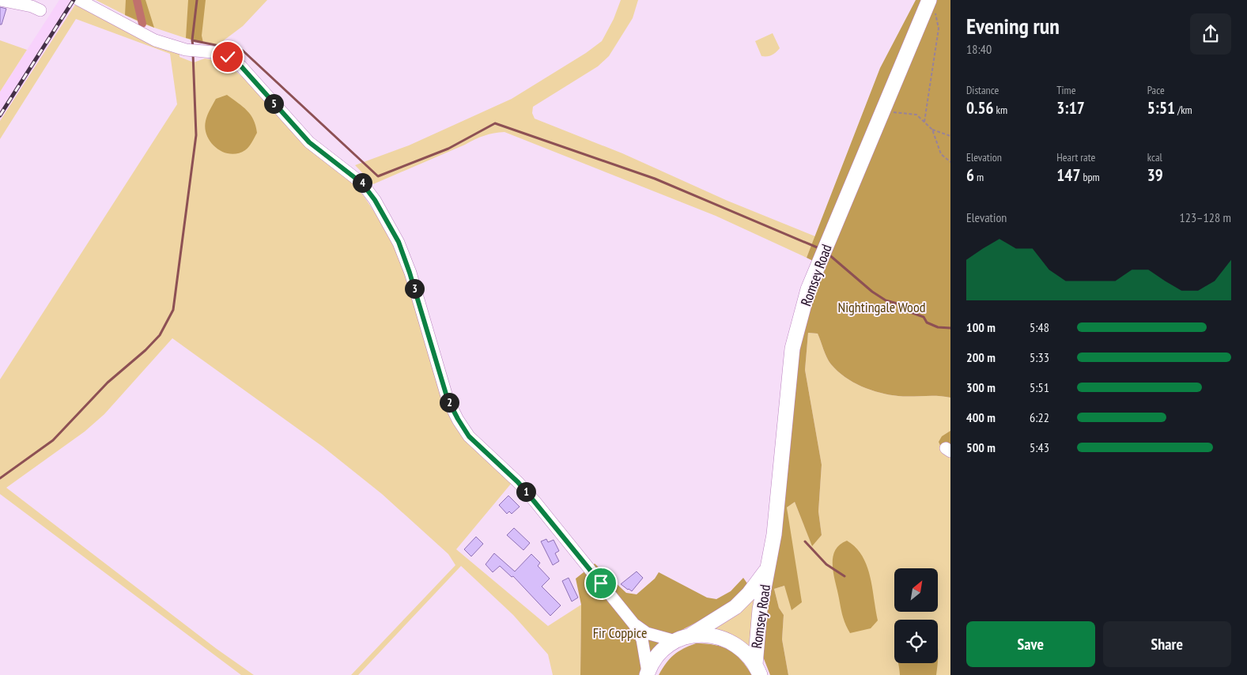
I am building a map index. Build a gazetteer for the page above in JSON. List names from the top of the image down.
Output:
{
  "streets": {
    "main road": ["Romsey Road"]
  },
  "parks": ["Nightingale Wood", "Fir Coppice"],
  "north": "top right",
  "page": {
    "heading": ["Evening run", "18:40"],
    "stats": [
      ["Distance", "0.56 km"],
      ["Time", "3:17"],
      ["Pace", "5:51 /km"],
      ["Elevation", "6 m"],
      ["Heart rate", "147 bpm"],
      ["kcal", "39"]
    ],
    "pins": [
      "5",
      "4",
      "3",
      "2",
      "1"
    ],
    "chart": ["Elevation", "123–128 m"],
    "list": [
      {
        "name": "100 m",
        "note": "5:48"
      },
      {
        "name": "200 m",
        "note": "5:33"
      },
      {
        "name": "300 m",
        "note": "5:51"
      },
      {
        "name": "400 m",
        "note": "6:22"
      },
      {
        "name": "500 m",
        "note": "5:43"
      }
    ],
    "buttons": ["Save", "Share"]
  }
}
